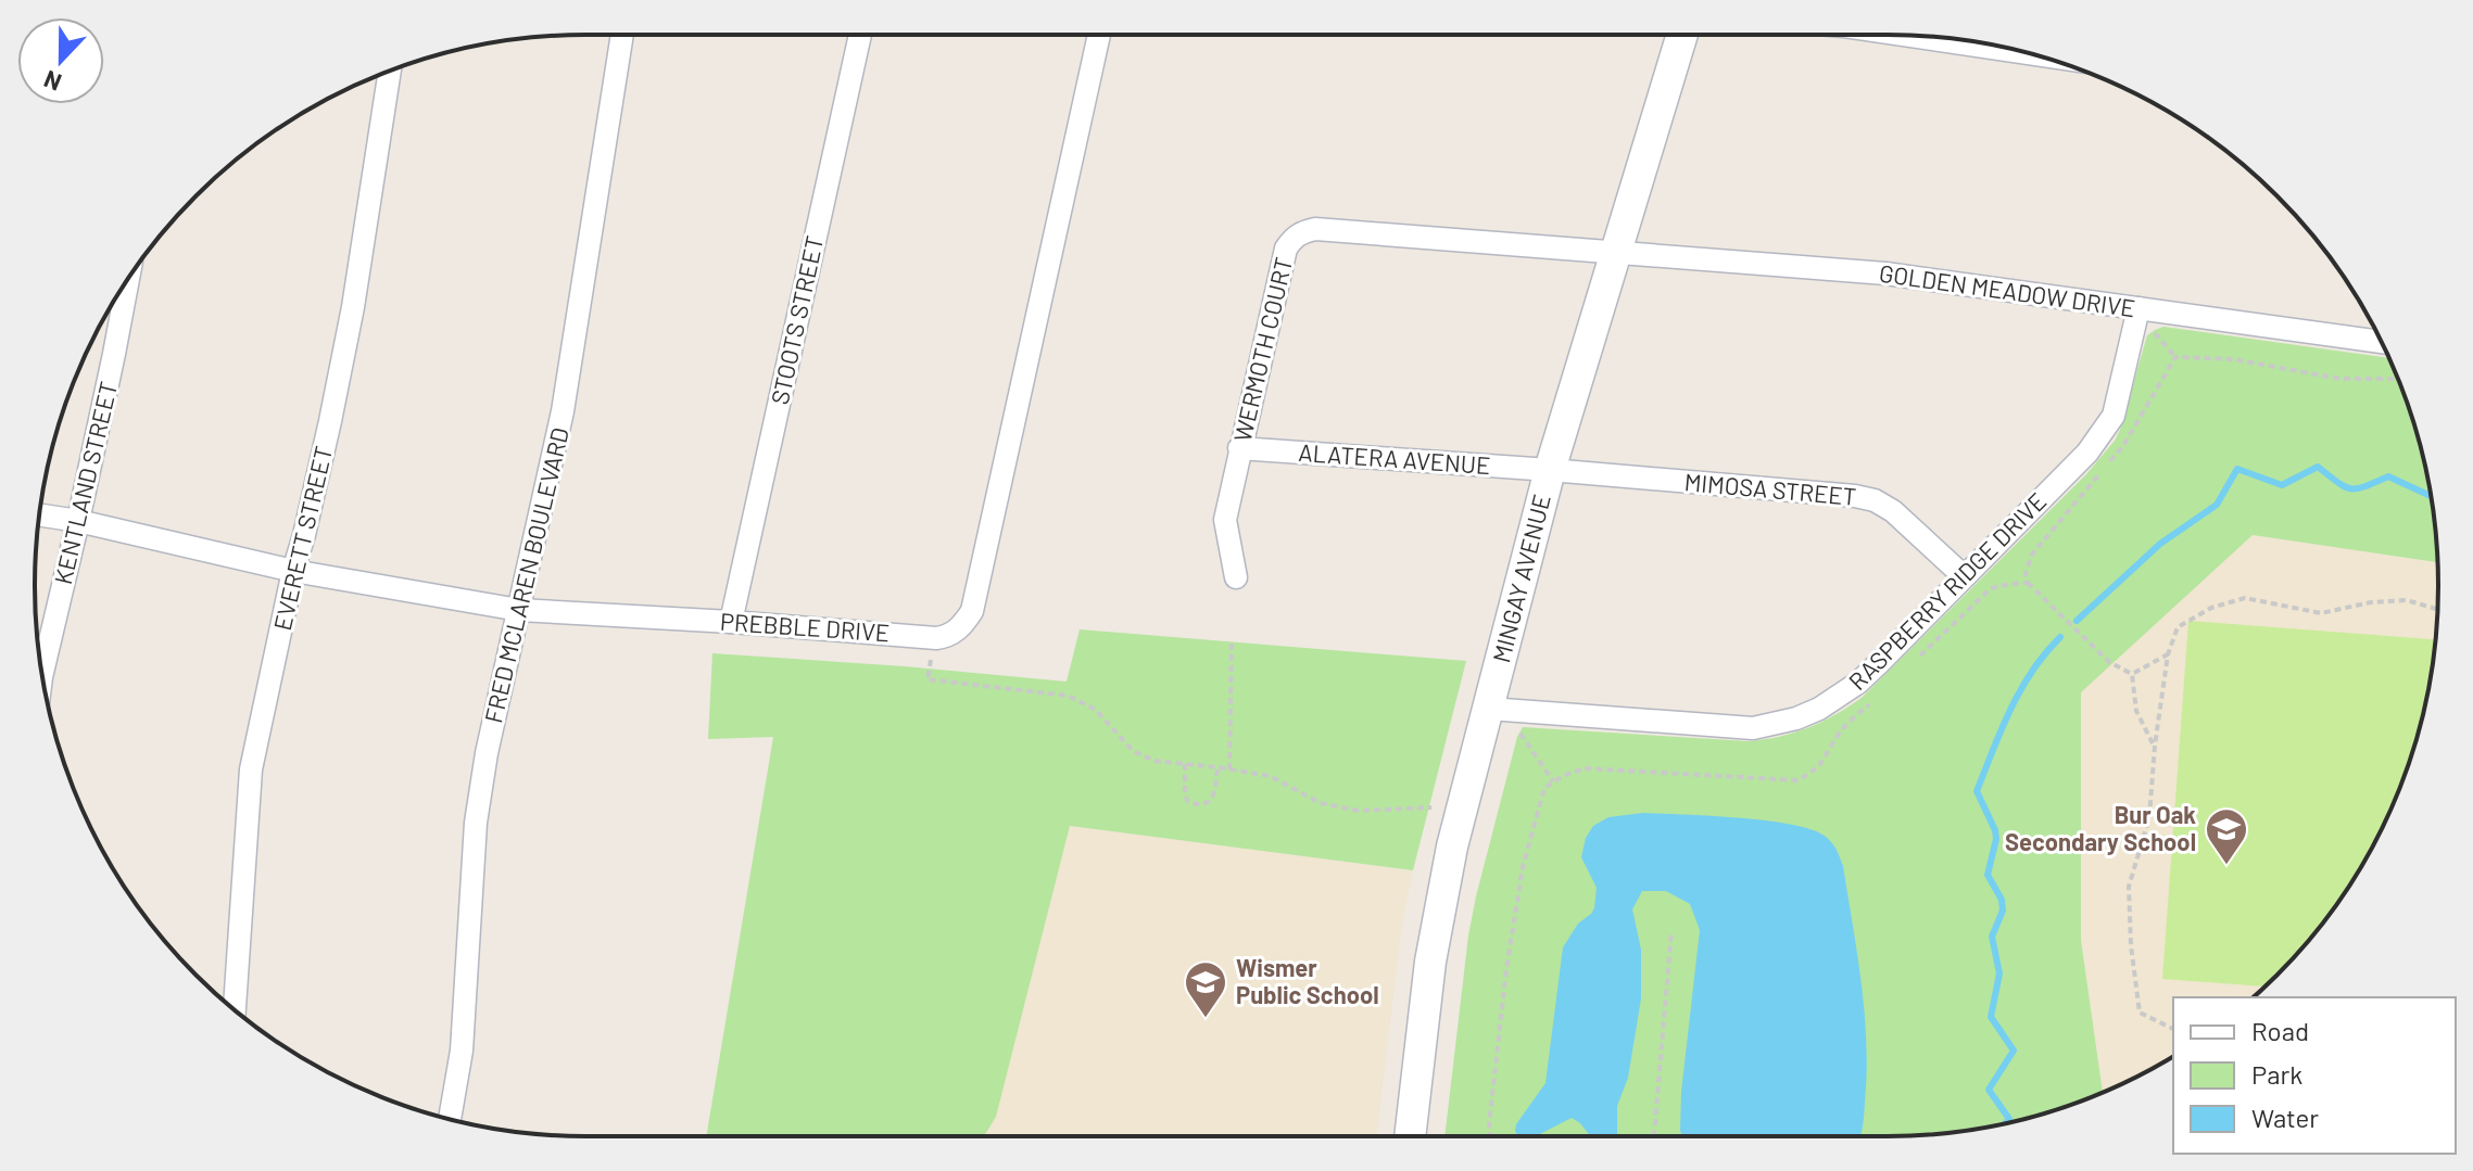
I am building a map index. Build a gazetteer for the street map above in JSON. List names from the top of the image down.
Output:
{
  "streets": {
    "street": [
      "GOLDEN MEADOW DRIVE",
      "STOOTS STREET",
      "WERMOTH COURT",
      "ALATERA AVENUE",
      "KENTLAND STREET",
      "MIMOSA STREET",
      "EVERETT STREET",
      "FRED MCLAREN BOULEVARD",
      "MINGAY AVENUE",
      "RASPBERRY RIDGE DRIVE",
      "PREBBLE DRIVE"
    ]
  },
  "crossings": [
    ["GOLDEN MEADOW DRIVE", "WERMOTH COURT"],
    ["GOLDEN MEADOW DRIVE", "MINGAY AVENUE"],
    ["GOLDEN MEADOW DRIVE", "RASPBERRY RIDGE DRIVE"],
    ["STOOTS STREET", "PREBBLE DRIVE"],
    ["WERMOTH COURT", "ALATERA AVENUE"],
    ["WERMOTH COURT", "MINGAY AVENUE"],
    ["ALATERA AVENUE", "MIMOSA STREET"],
    ["ALATERA AVENUE", "MINGAY AVENUE"],
    ["KENTLAND STREET", "PREBBLE DRIVE"],
    ["MIMOSA STREET", "MINGAY AVENUE"],
    ["MIMOSA STREET", "RASPBERRY RIDGE DRIVE"],
    ["EVERETT STREET", "PREBBLE DRIVE"],
    ["FRED MCLAREN BOULEVARD", "PREBBLE DRIVE"],
    ["MINGAY AVENUE", "RASPBERRY RIDGE DRIVE"]
  ],
  "places": {
    "school or university": ["Bur Oak Secondary School", "Wismer Public School"]
  },
  "legend": ["Road", "Park", "Water"],
  "north": "bottom"
}
